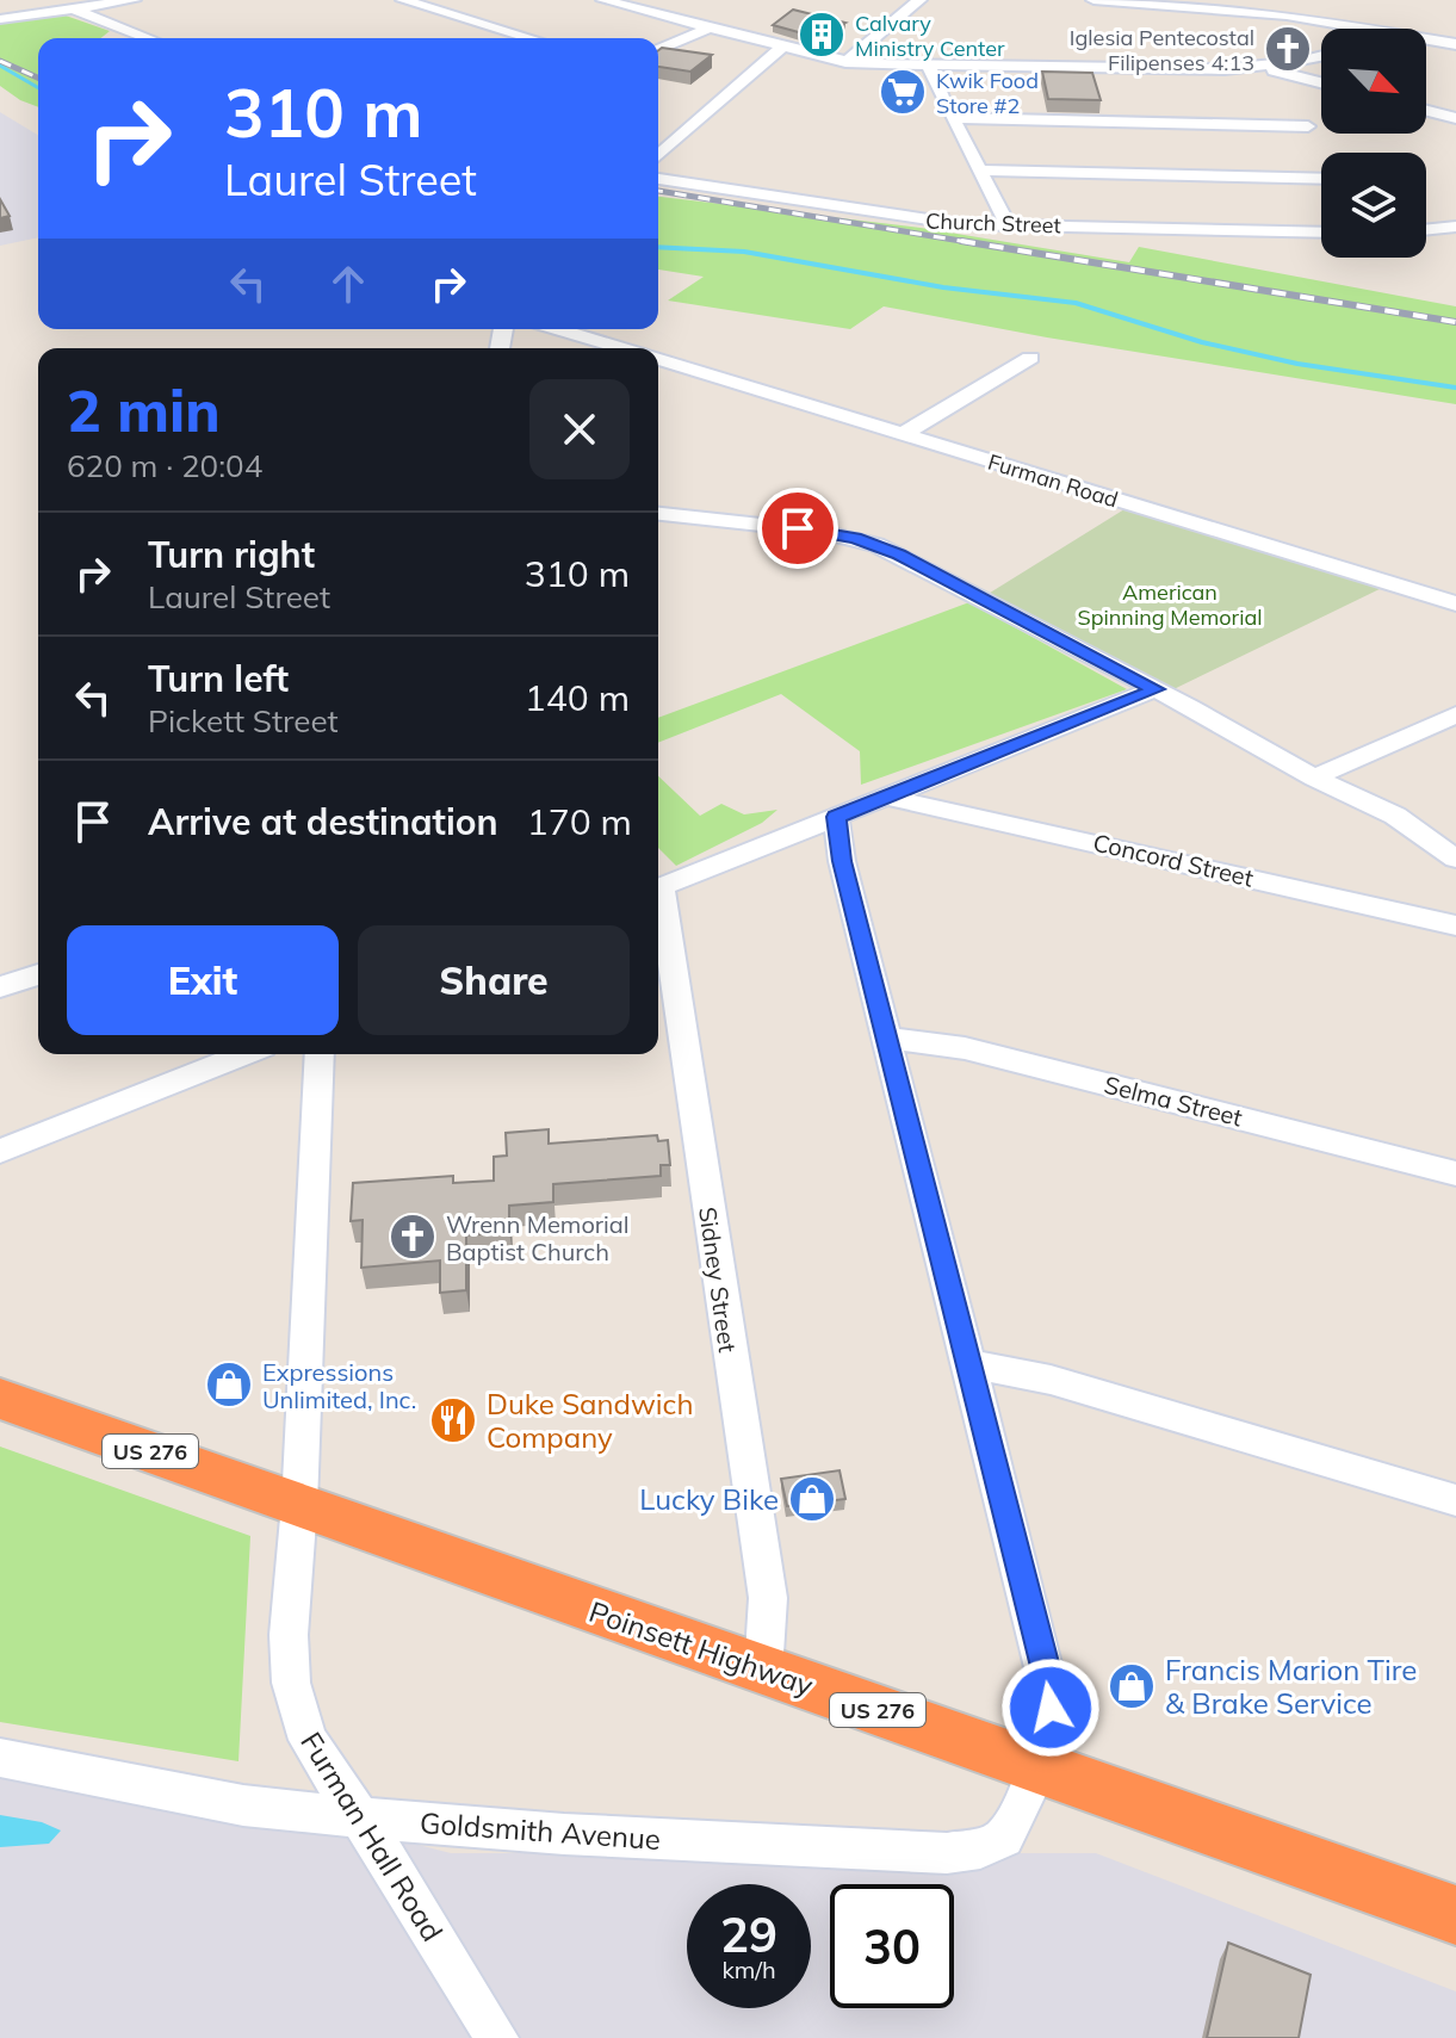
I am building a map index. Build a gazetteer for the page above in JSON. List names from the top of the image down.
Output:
{
  "streets": {
    "highway": ["US 276", "Poinsett Highway"],
    "street": [
      "Church Street",
      "Furman Road",
      "Concord Street",
      "Selma Street",
      "Sidney Street",
      "Goldsmith Avenue",
      "Furman Hall Road"
    ]
  },
  "crossings": [
    ["Selma Street", "Goldsmith Avenue"],
    ["Sidney Street", "Poinsett Highway"],
    ["Poinsett Highway", "Goldsmith Avenue"],
    ["Poinsett Highway", "Furman Hall Road"],
    ["Goldsmith Avenue", "Furman Hall Road"]
  ],
  "parks": ["American Spinning Memorial"],
  "places": {
    "building": ["Calvary Ministry Center"],
    "church": ["Iglesia Pentecostal Filipenses 4:13", "Wrenn Memorial Baptist Church"],
    "supermarket": ["Kwik Food Store #2"],
    "shop": ["Expressions Unlimited, Inc.", "Lucky Bike", "Francis Marion Tire & Brake Service"],
    "restaurant": ["Duke Sandwich Company"]
  },
  "north": "bottom right",
  "page": {
    "turn": ["310 m", "Laurel Street"],
    "heading": ["2 min", "620 m · 20:04"],
    "list": [
      {
        "name": "Turn right",
        "note": "Laurel Street",
        "value": "310 m"
      },
      {
        "name": "Turn left",
        "note": "Pickett Street",
        "value": "140 m"
      },
      {
        "name": "Arrive at destination",
        "value": "170 m"
      }
    ],
    "buttons": ["Exit", "Share"],
    "speed": "29 km/h",
    "limit": "30"
  }
}
